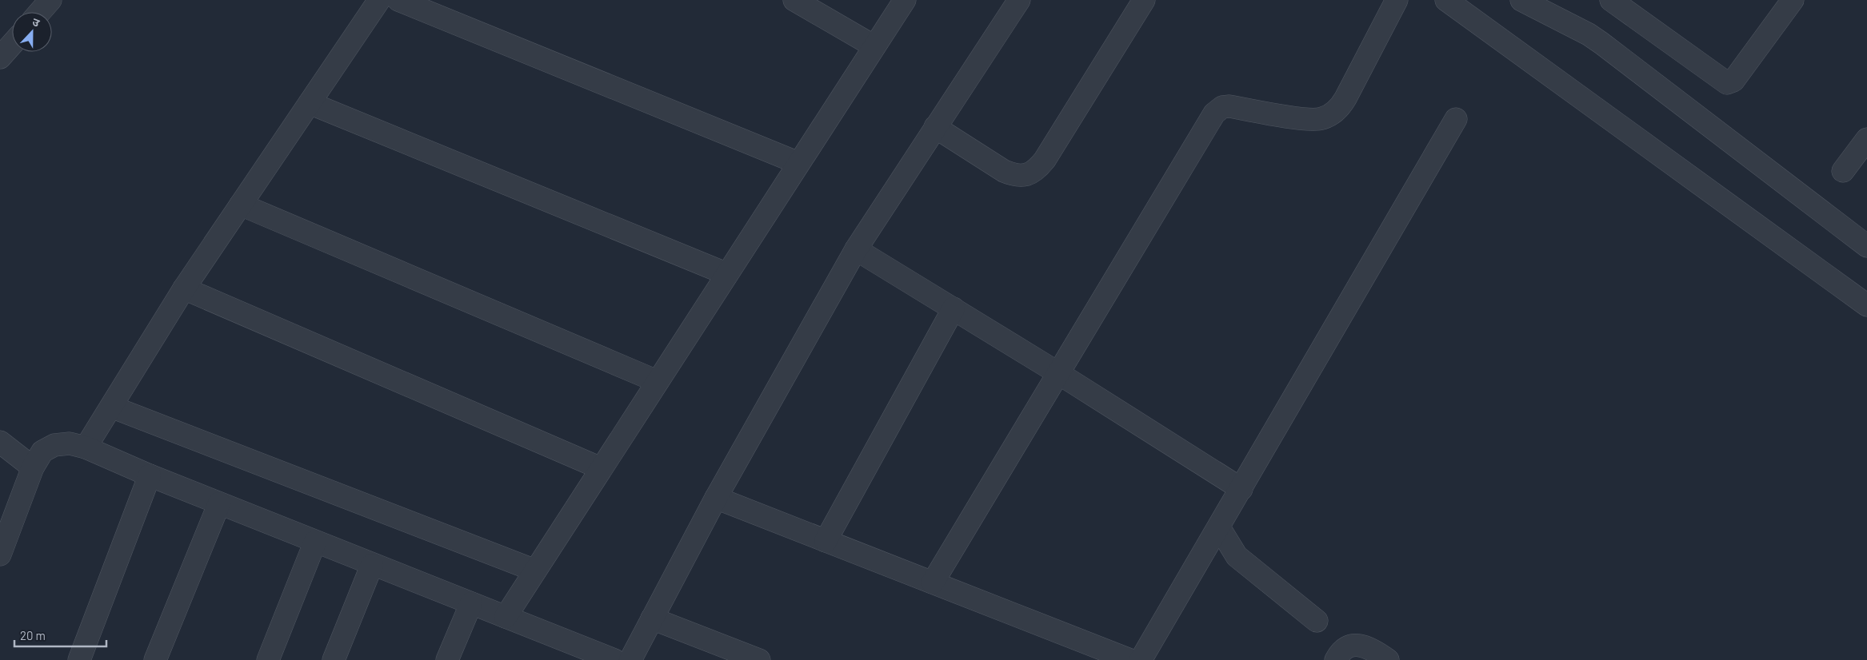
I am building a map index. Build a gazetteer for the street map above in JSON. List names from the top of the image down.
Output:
{
  "scale_bar": "20 m",
  "north": "top"
}
